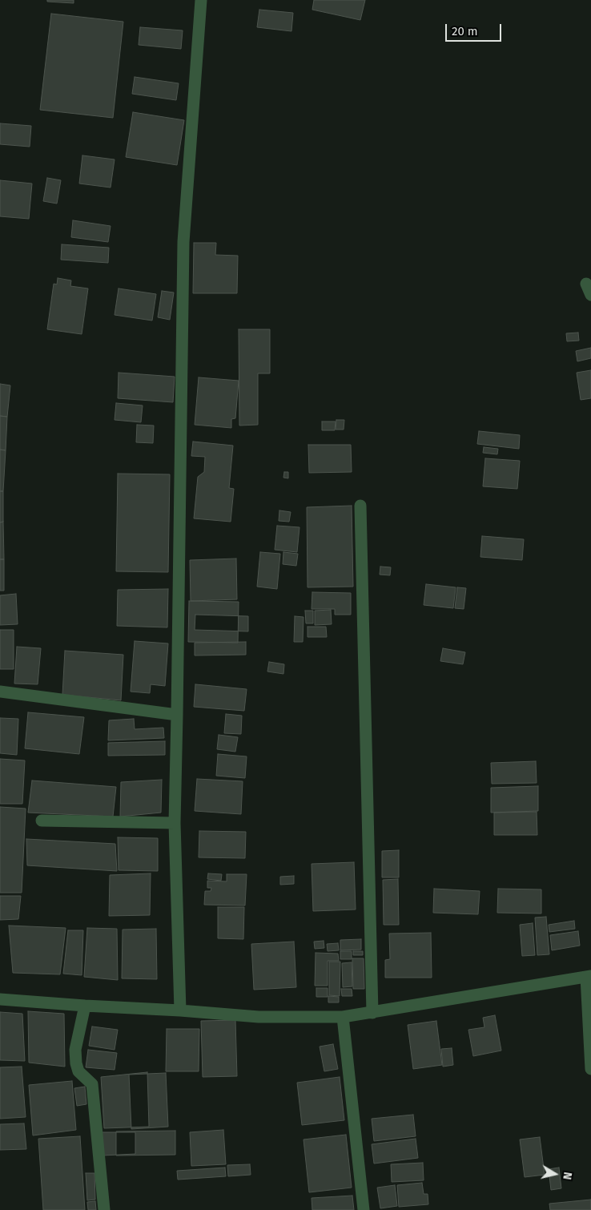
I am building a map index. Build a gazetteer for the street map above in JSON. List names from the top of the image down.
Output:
{
  "scale_bar": "20 m",
  "north": "right"
}
